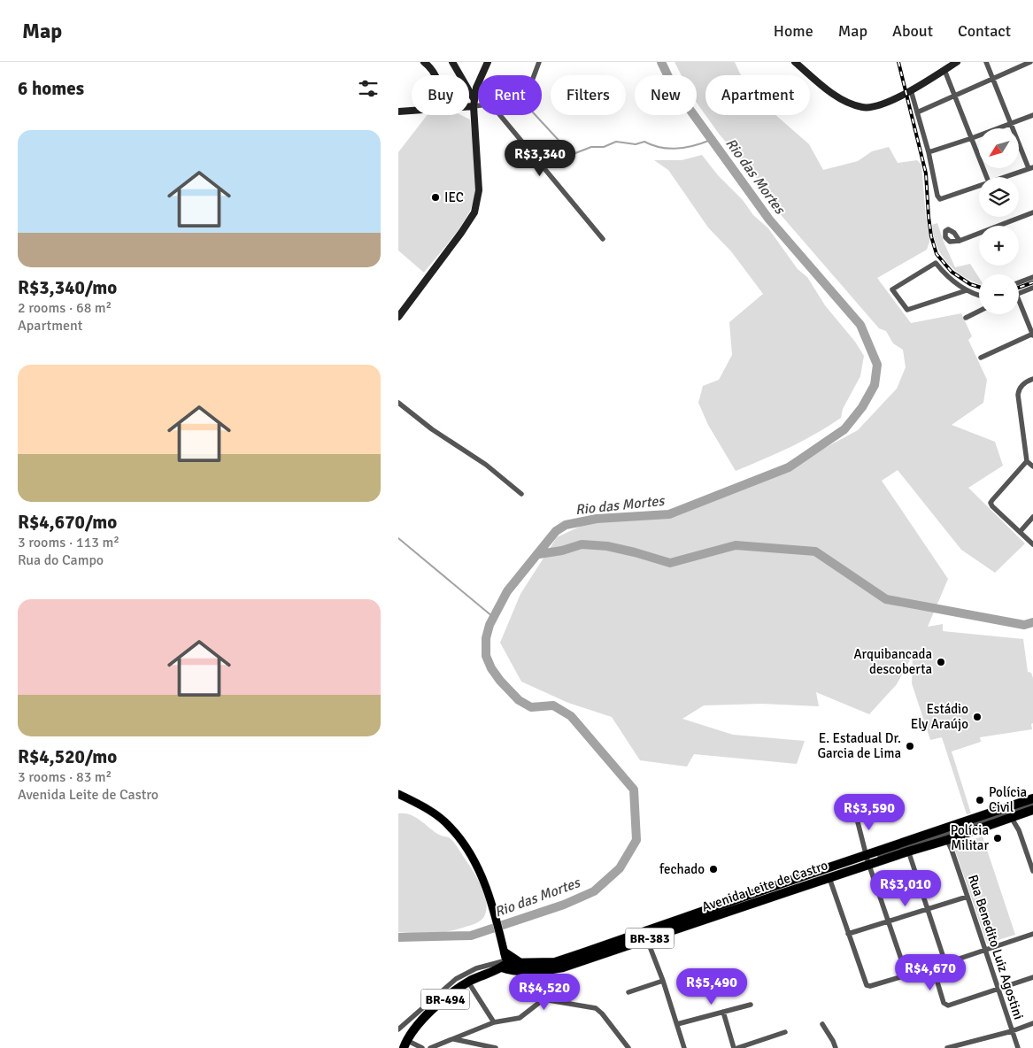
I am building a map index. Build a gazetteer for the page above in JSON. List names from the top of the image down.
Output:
{
  "streets": {
    "highway": ["Avenida Leite de Castro", "BR-383", "BR-494"],
    "street": ["Rua Benedito Luiz Agostini"]
  },
  "crossings": [
    ["Avenida Leite de Castro", "Rua Benedito Luiz Agostini"]
  ],
  "water": ["Rio das Mortes"],
  "places": [
    "IEC",
    "Arquibancada descoberta",
    "Estádio Ely Araújo",
    "E. Estadual Dr. Garcia de Lima",
    "Polícia Civil",
    "Polícia Militar",
    "fechado"
  ],
  "north": "bottom left",
  "page": {
    "header": "Map",
    "nav": [
      "Home",
      "Map",
      "About",
      "Contact"
    ],
    "heading": "6 homes",
    "chip": [
      "Buy",
      "Rent",
      "Filters",
      "New",
      "Apartment"
    ],
    "list": [
      {
        "name": "R$3,340/mo",
        "note": "2 rooms · 68 m² · Apartment"
      },
      {
        "name": "R$4,670/mo",
        "note": "3 rooms · 113 m² · Rua do Campo"
      },
      {
        "name": "R$4,520/mo",
        "note": "3 rooms · 83 m² · Avenida Leite de Castro"
      }
    ],
    "map_buttons": ["+", "−"],
    "price": [
      "R$3,340",
      "R$3,590",
      "R$3,010",
      "R$4,670",
      "R$5,490",
      "R$4,520"
    ]
  }
}
